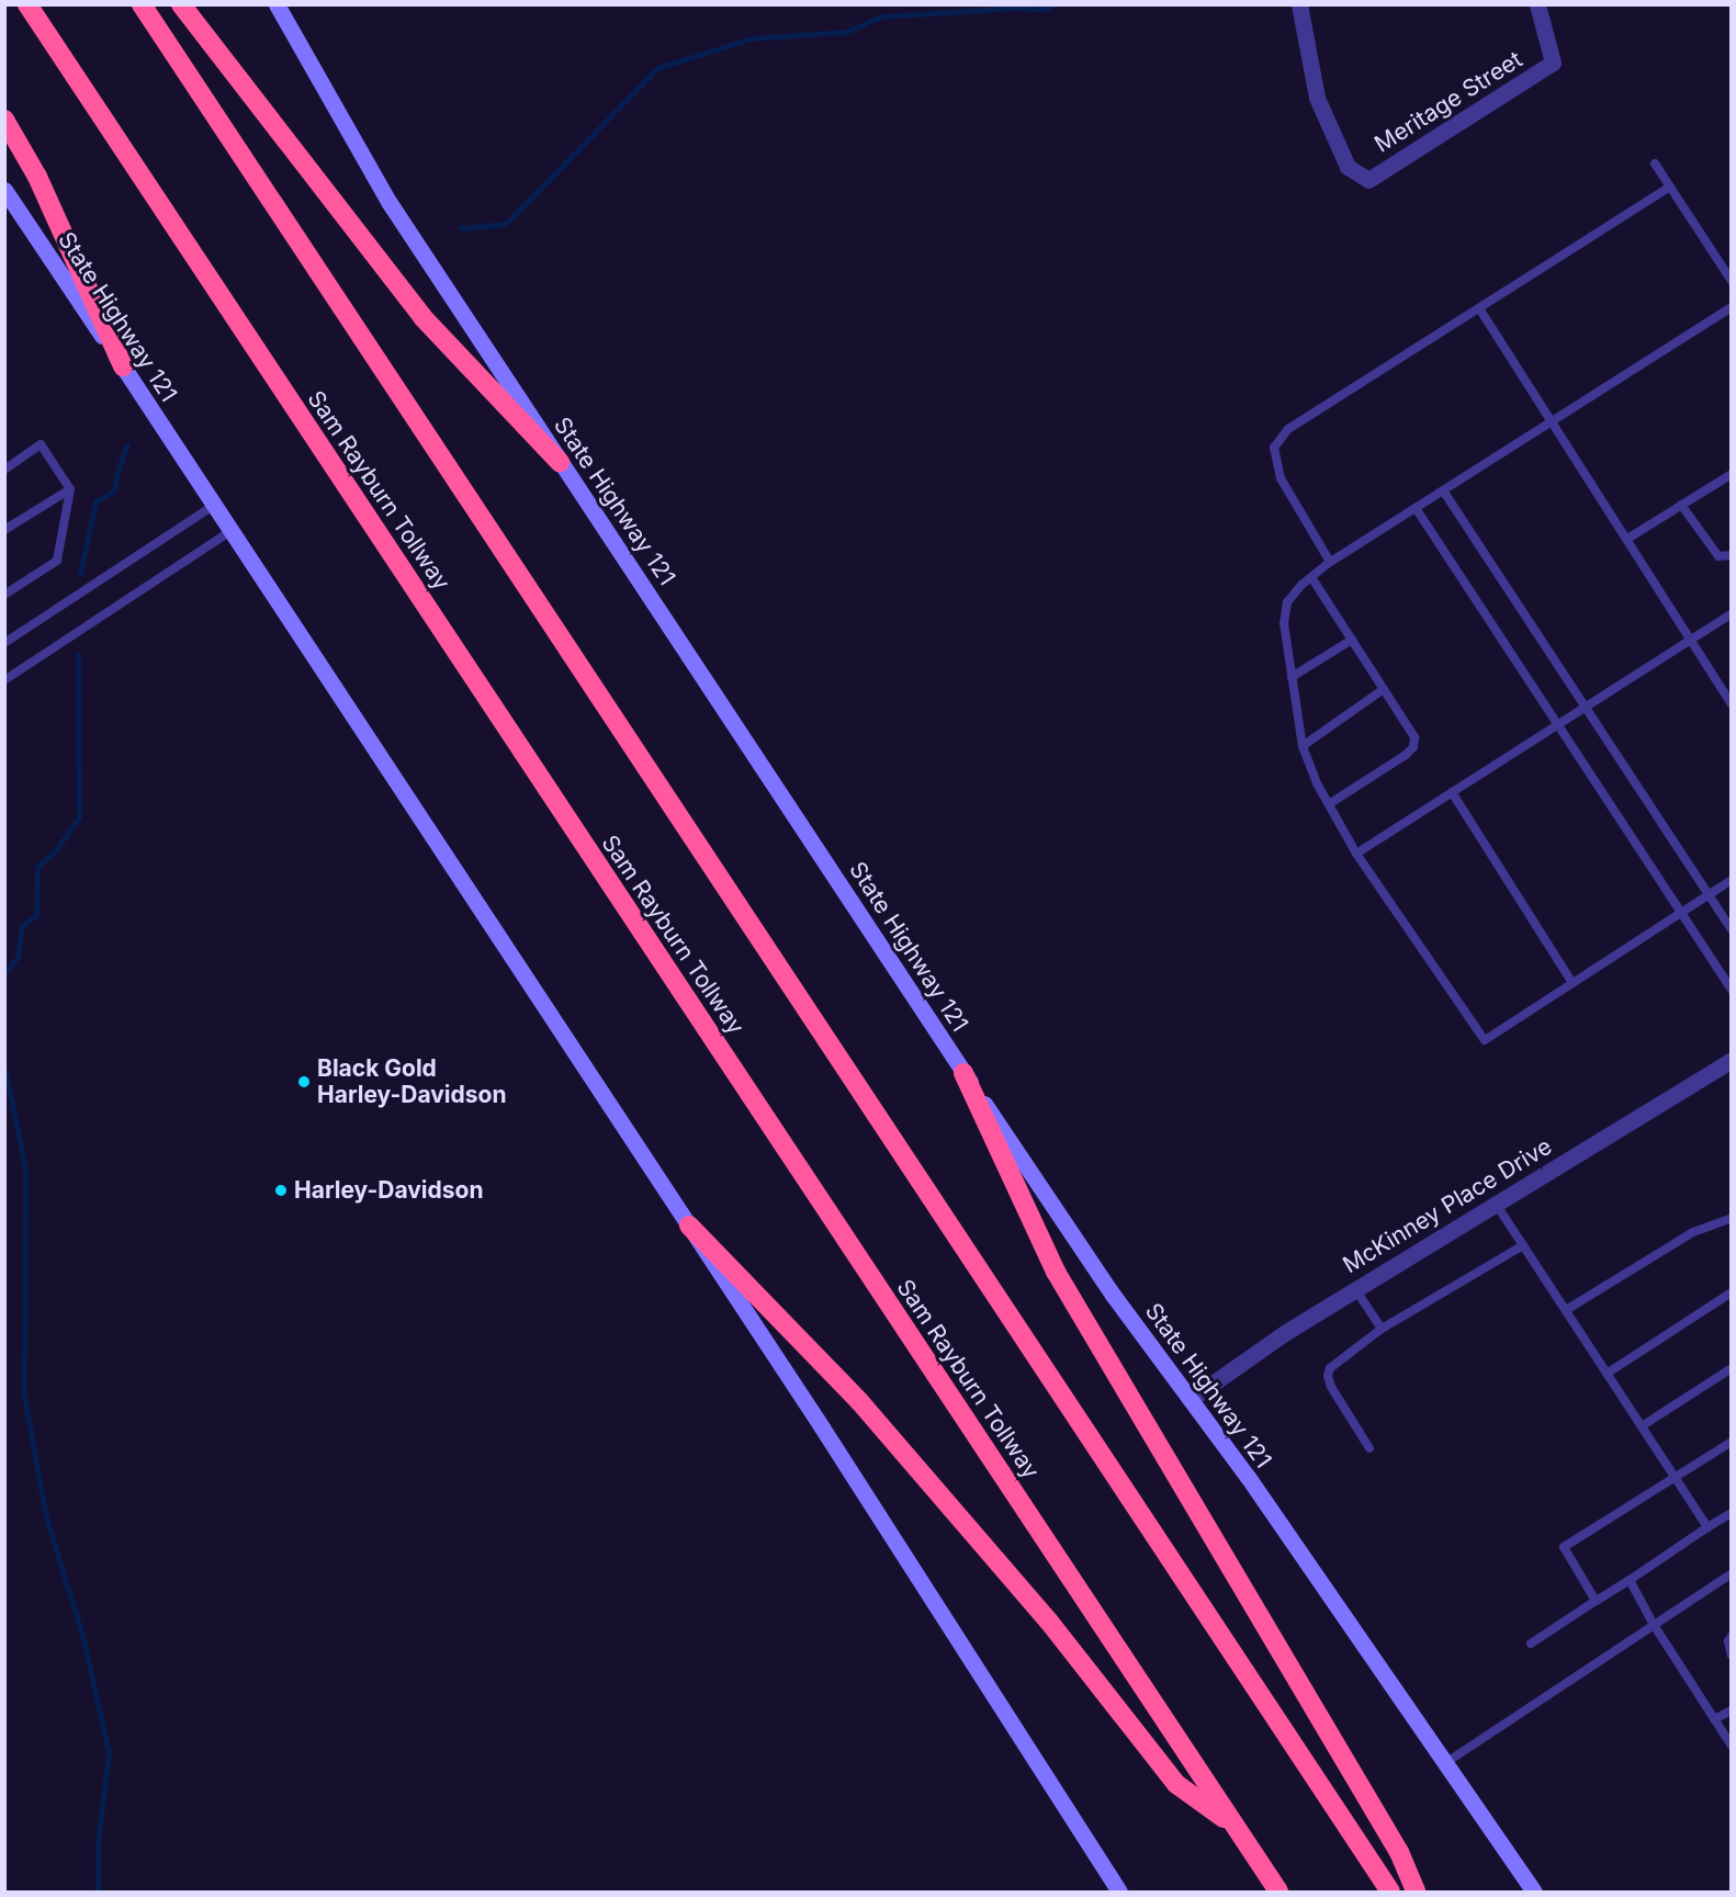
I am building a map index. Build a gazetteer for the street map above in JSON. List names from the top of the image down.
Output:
{
  "streets": {
    "highway": ["Sam Rayburn Tollway"],
    "main road": ["State Highway 121"],
    "street": ["Meritage Street", "McKinney Place Drive"]
  },
  "crossings": [
    ["State Highway 121", "McKinney Place Drive"]
  ],
  "places": ["Black Gold Harley-Davidson", "Harley-Davidson"]
}
